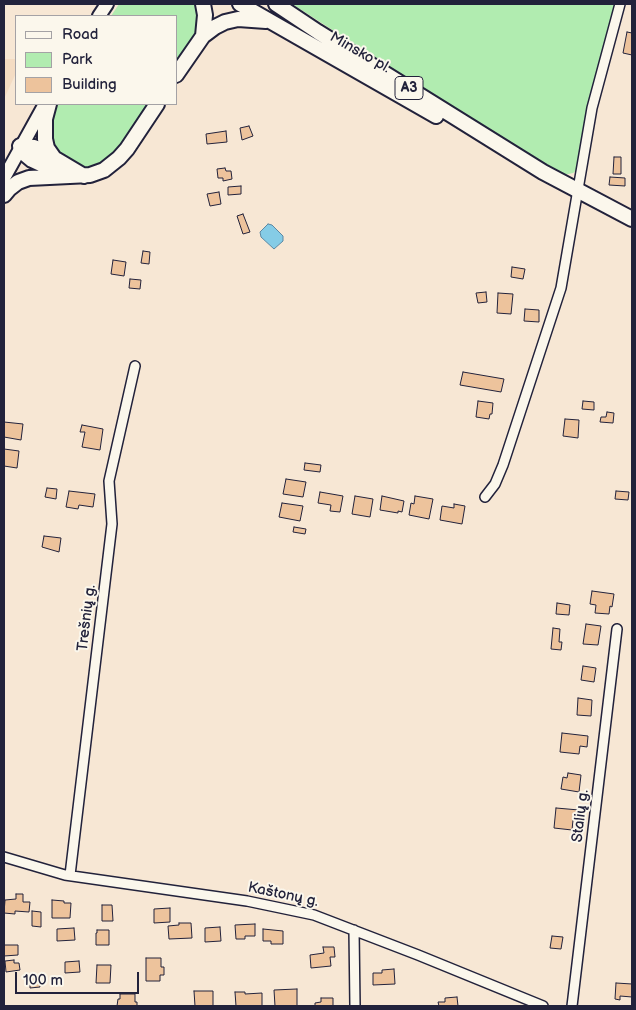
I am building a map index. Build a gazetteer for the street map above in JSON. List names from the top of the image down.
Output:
{
  "streets": {
    "highway": ["Minsko pl.", "A3"],
    "street": ["Trešnių g.", "Stalių g.", "Kaštonų g."]
  },
  "crossings": [
    ["Trešnių g.", "Kaštonų g."]
  ],
  "legend": ["Road", "Park", "Building"],
  "scale_bar": "100 m"
}
